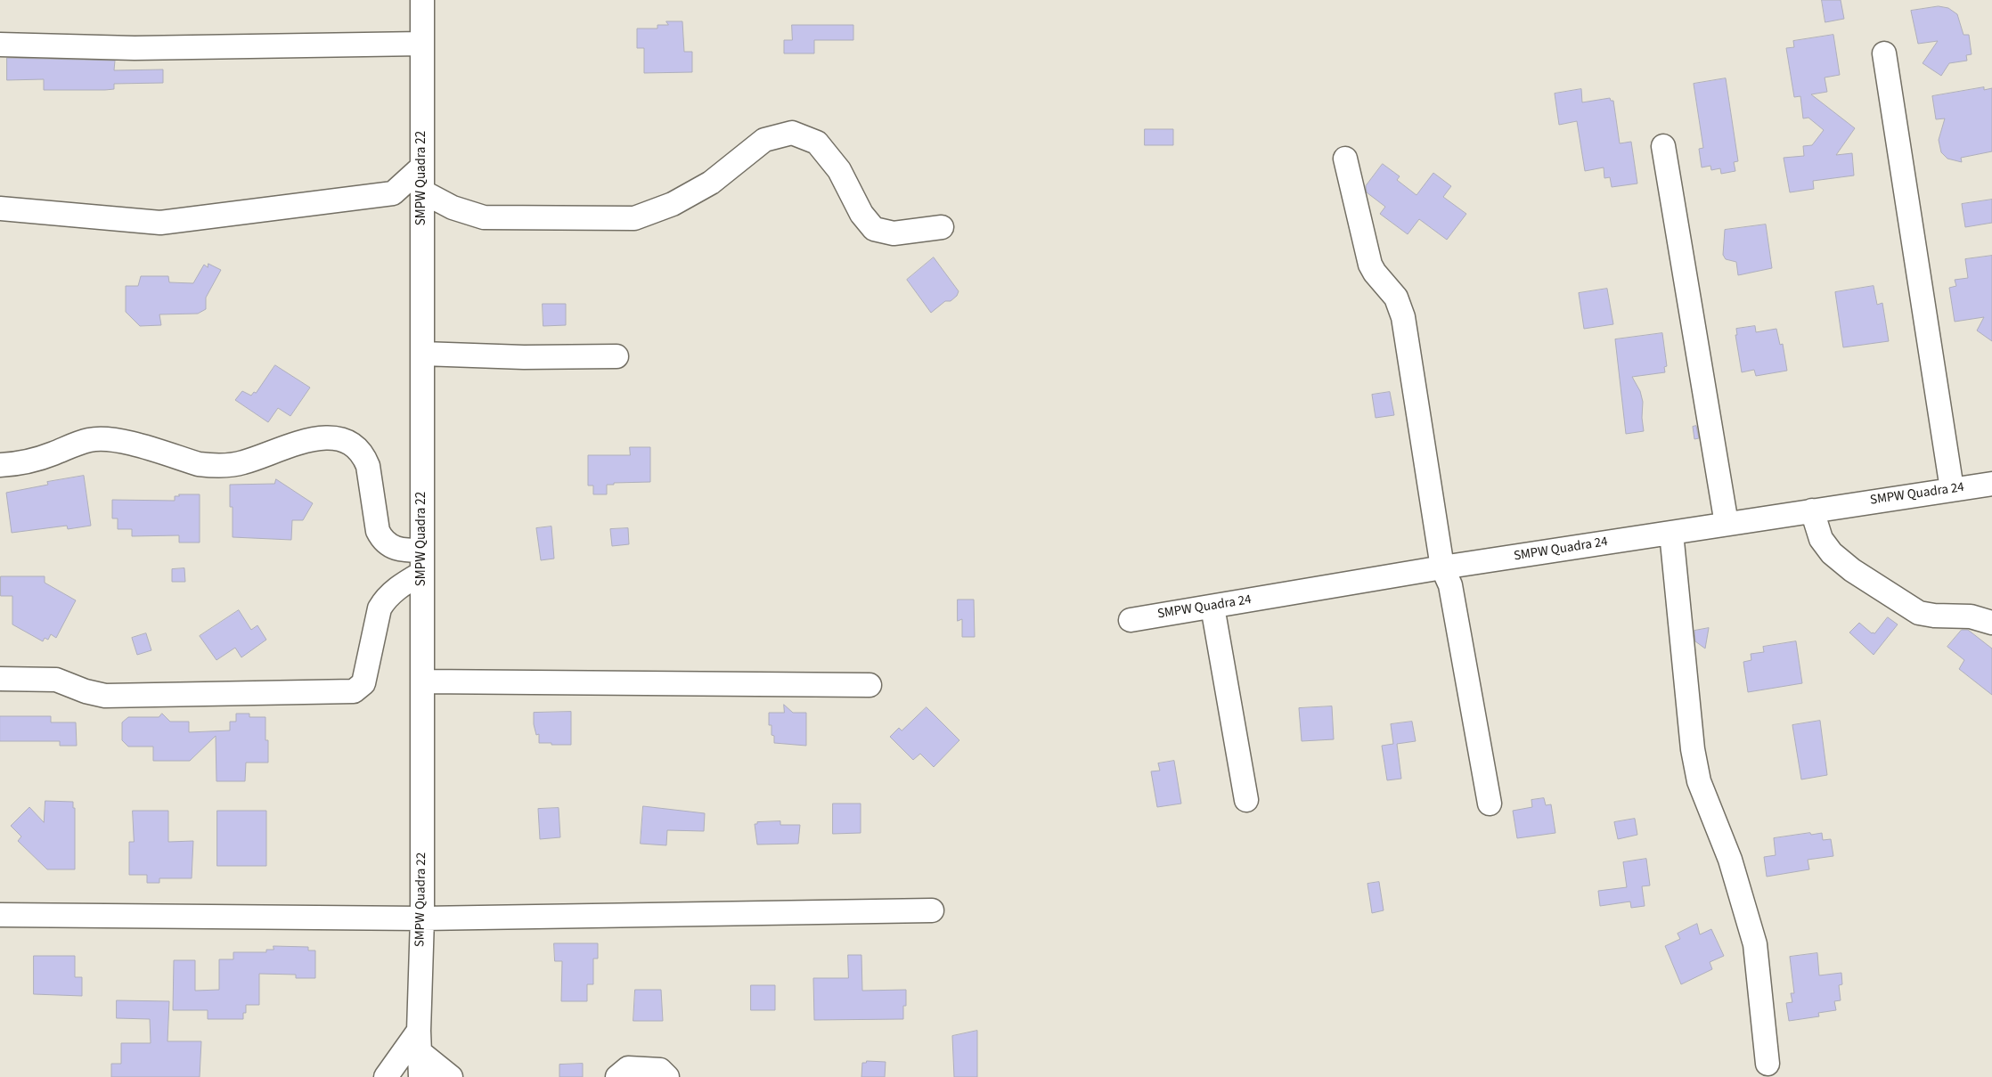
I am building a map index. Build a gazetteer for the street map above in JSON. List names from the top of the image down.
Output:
{
  "streets": {
    "street": ["SMPW Quadra 22", "SMPW Quadra 24"]
  }
}
